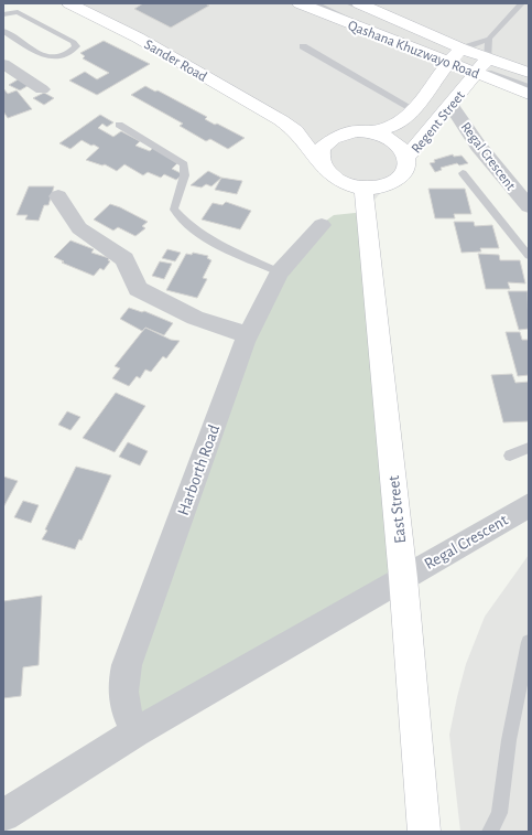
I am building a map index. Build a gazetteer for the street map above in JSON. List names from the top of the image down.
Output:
{
  "streets": {
    "main road": [
      "Qashana Khuzwayo Road",
      "Sander Road",
      "Regent Street",
      "East Street"
    ],
    "street": ["Regal Crescent", "Harborth Road"]
  },
  "crossings": [
    ["Qashana Khuzwayo Road", "Regent Street"],
    ["Sander Road", "Regent Street"],
    ["Sander Road", "East Street"],
    ["Regent Street", "Regal Crescent"],
    ["Regent Street", "East Street"],
    ["Regal Crescent", "East Street"]
  ]
}
